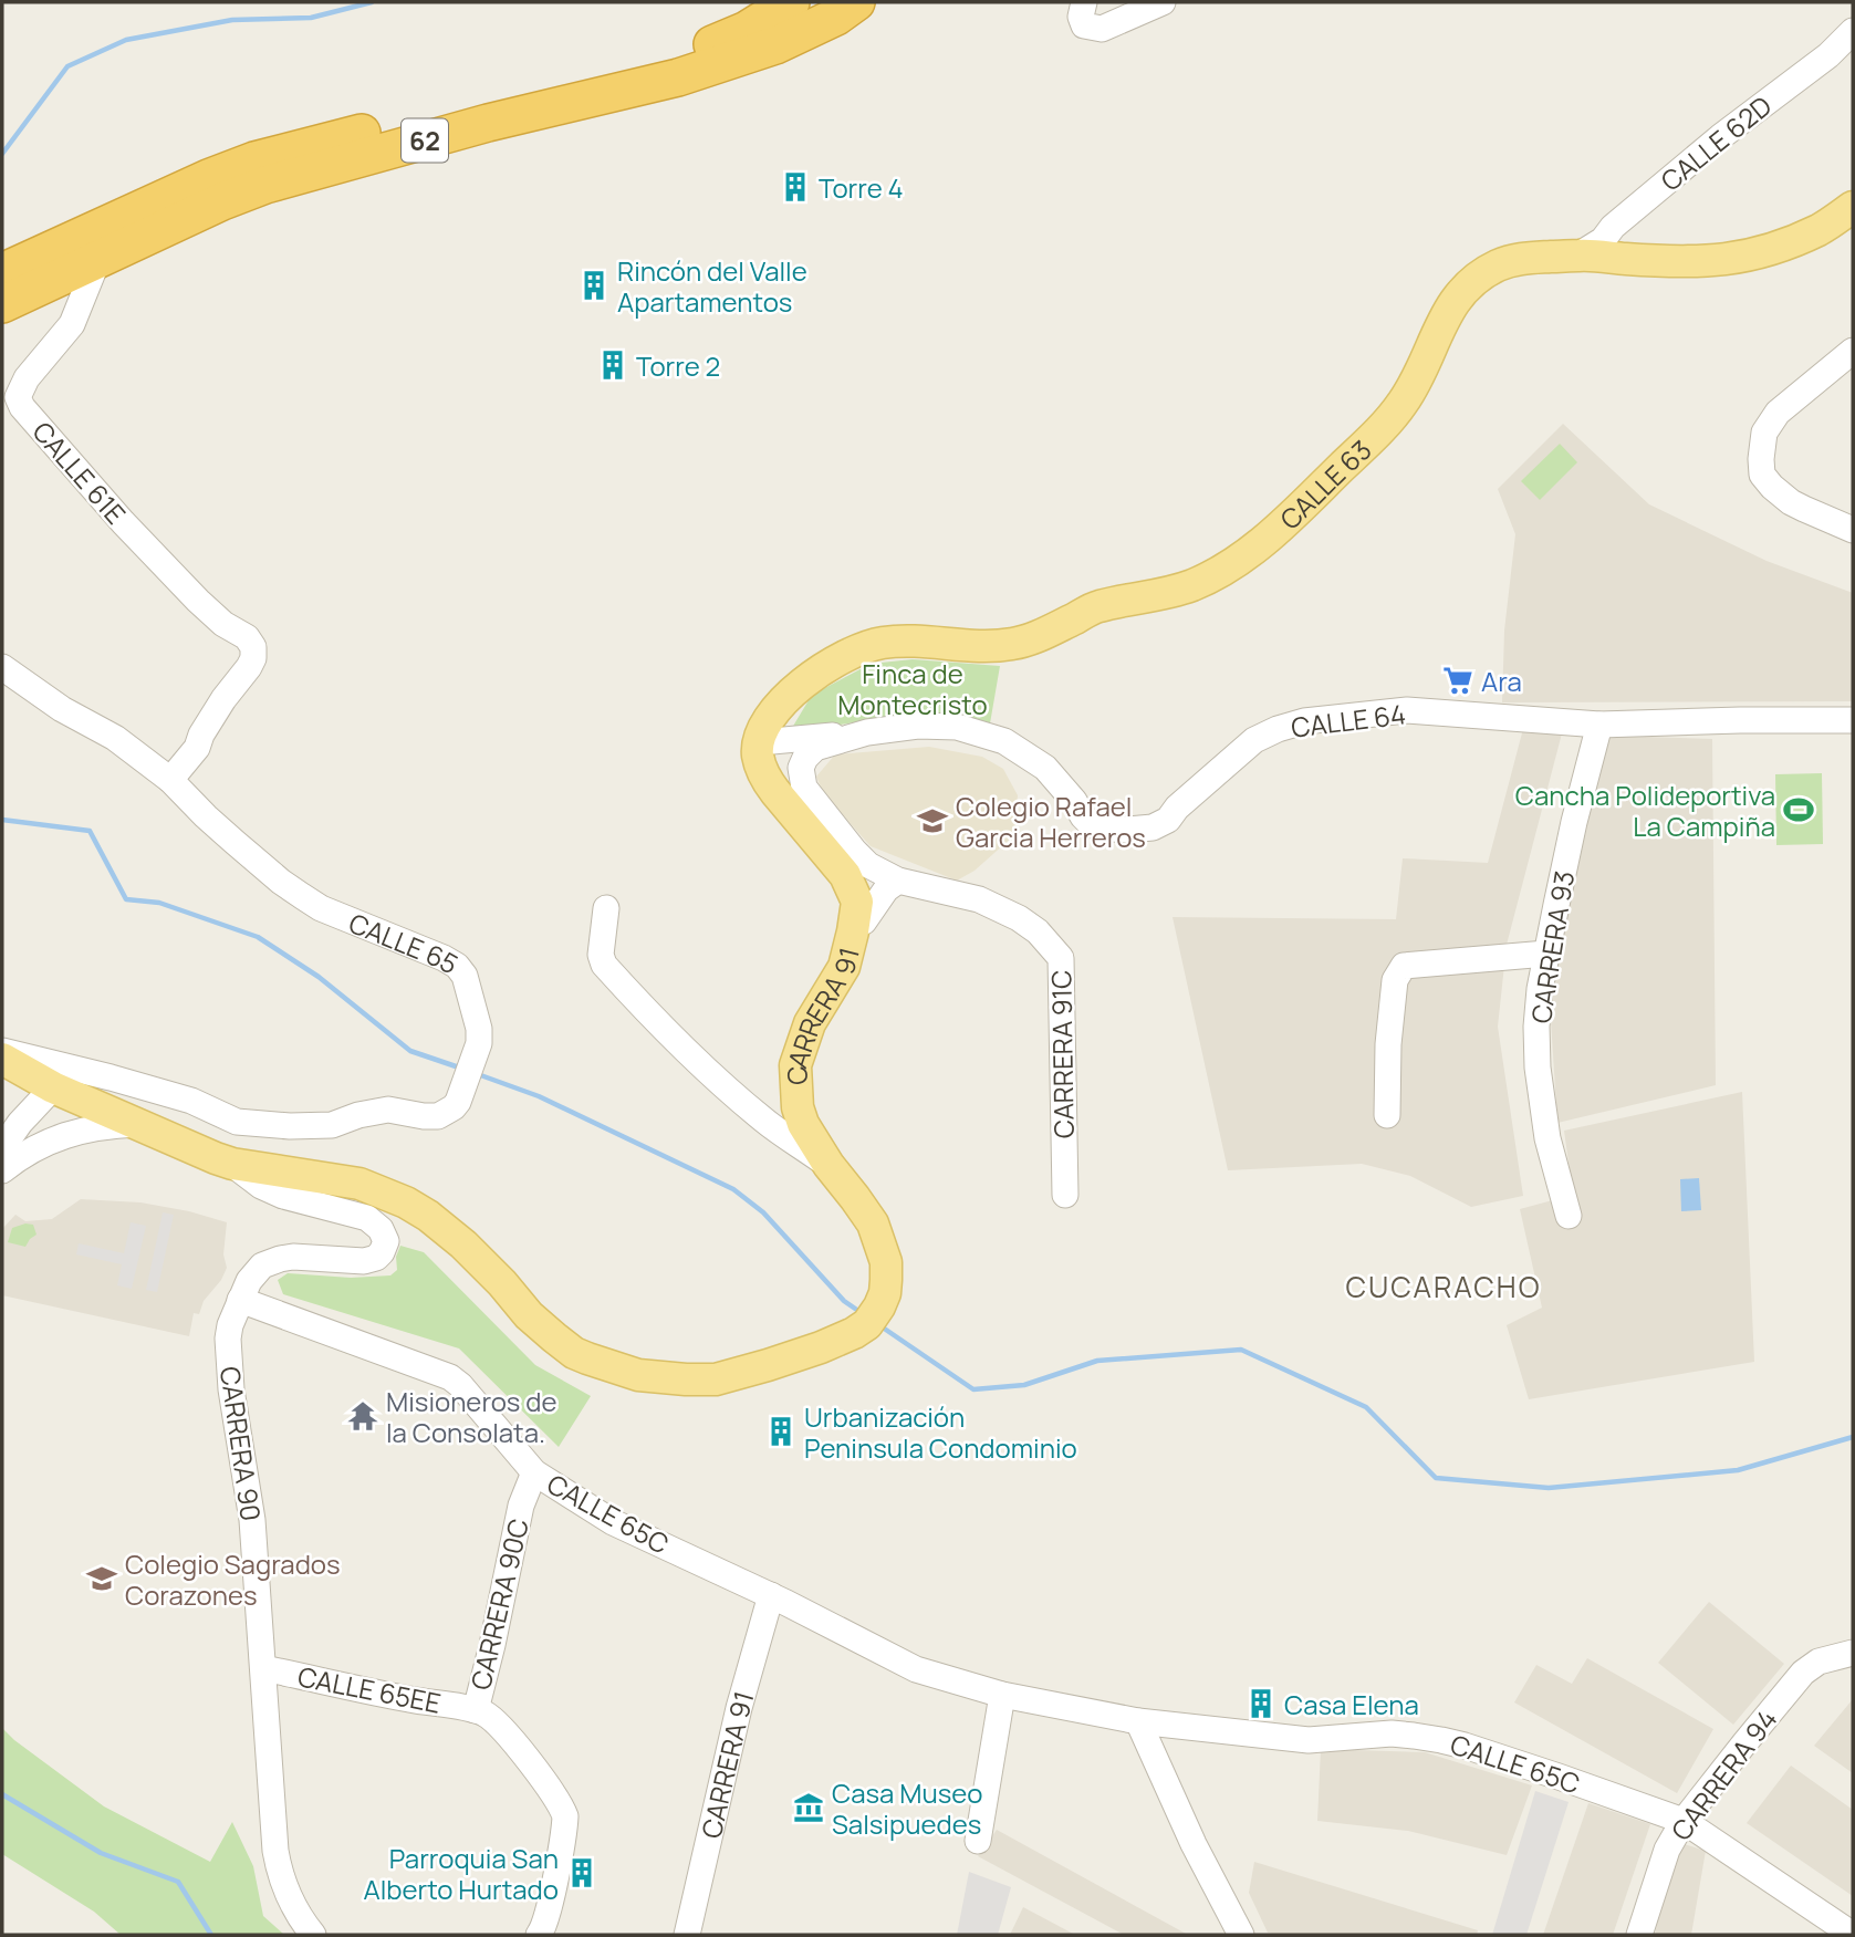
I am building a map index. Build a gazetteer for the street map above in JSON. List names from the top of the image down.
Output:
{
  "streets": {
    "highway": ["62"],
    "main road": ["CALLE 63", "CARRERA 91"],
    "street": [
      "CALLE 62D",
      "CALLE 61E",
      "CALLE 64",
      "CALLE 65",
      "CARRERA 93",
      "CARRERA 91C",
      "CARRERA 90",
      "CALLE 65C",
      "CARRERA 90C",
      "CALLE 65EE",
      "CARRERA 94"
    ]
  },
  "crossings": [
    ["62", "CALLE 61E"],
    ["CALLE 62D", "CALLE 63"],
    ["CALLE 61E", "CALLE 65"],
    ["CALLE 64", "CARRERA 93"],
    ["CALLE 64", "CARRERA 91C"],
    ["CARRERA 91", "CARRERA 91C"],
    ["CARRERA 91", "CARRERA 90"],
    ["CARRERA 91", "CALLE 65C"],
    ["CARRERA 90", "CALLE 65C"],
    ["CARRERA 90", "CALLE 65EE"],
    ["CALLE 65C", "CARRERA 90C"],
    ["CALLE 65C", "CARRERA 94"],
    ["CARRERA 90C", "CALLE 65EE"]
  ],
  "districts": ["CUCARACHO"],
  "parks": ["Finca de Montecristo"],
  "places": {
    "building": [
      "Torre 4",
      "Rincón del Valle Apartamentos",
      "Torre 2",
      "Urbanización Peninsula Condominio",
      "Casa Elena",
      "Parroquia San Alberto Hurtado"
    ],
    "supermarket": ["Ara"],
    "sports": ["Cancha Polideportiva La Campiña"],
    "school or university": ["Colegio Rafael Garcia Herreros", "Colegio Sagrados Corazones"],
    "temple": ["Misioneros de la Consolata."],
    "museum": ["Casa Museo Salsipuedes"]
  }
}
